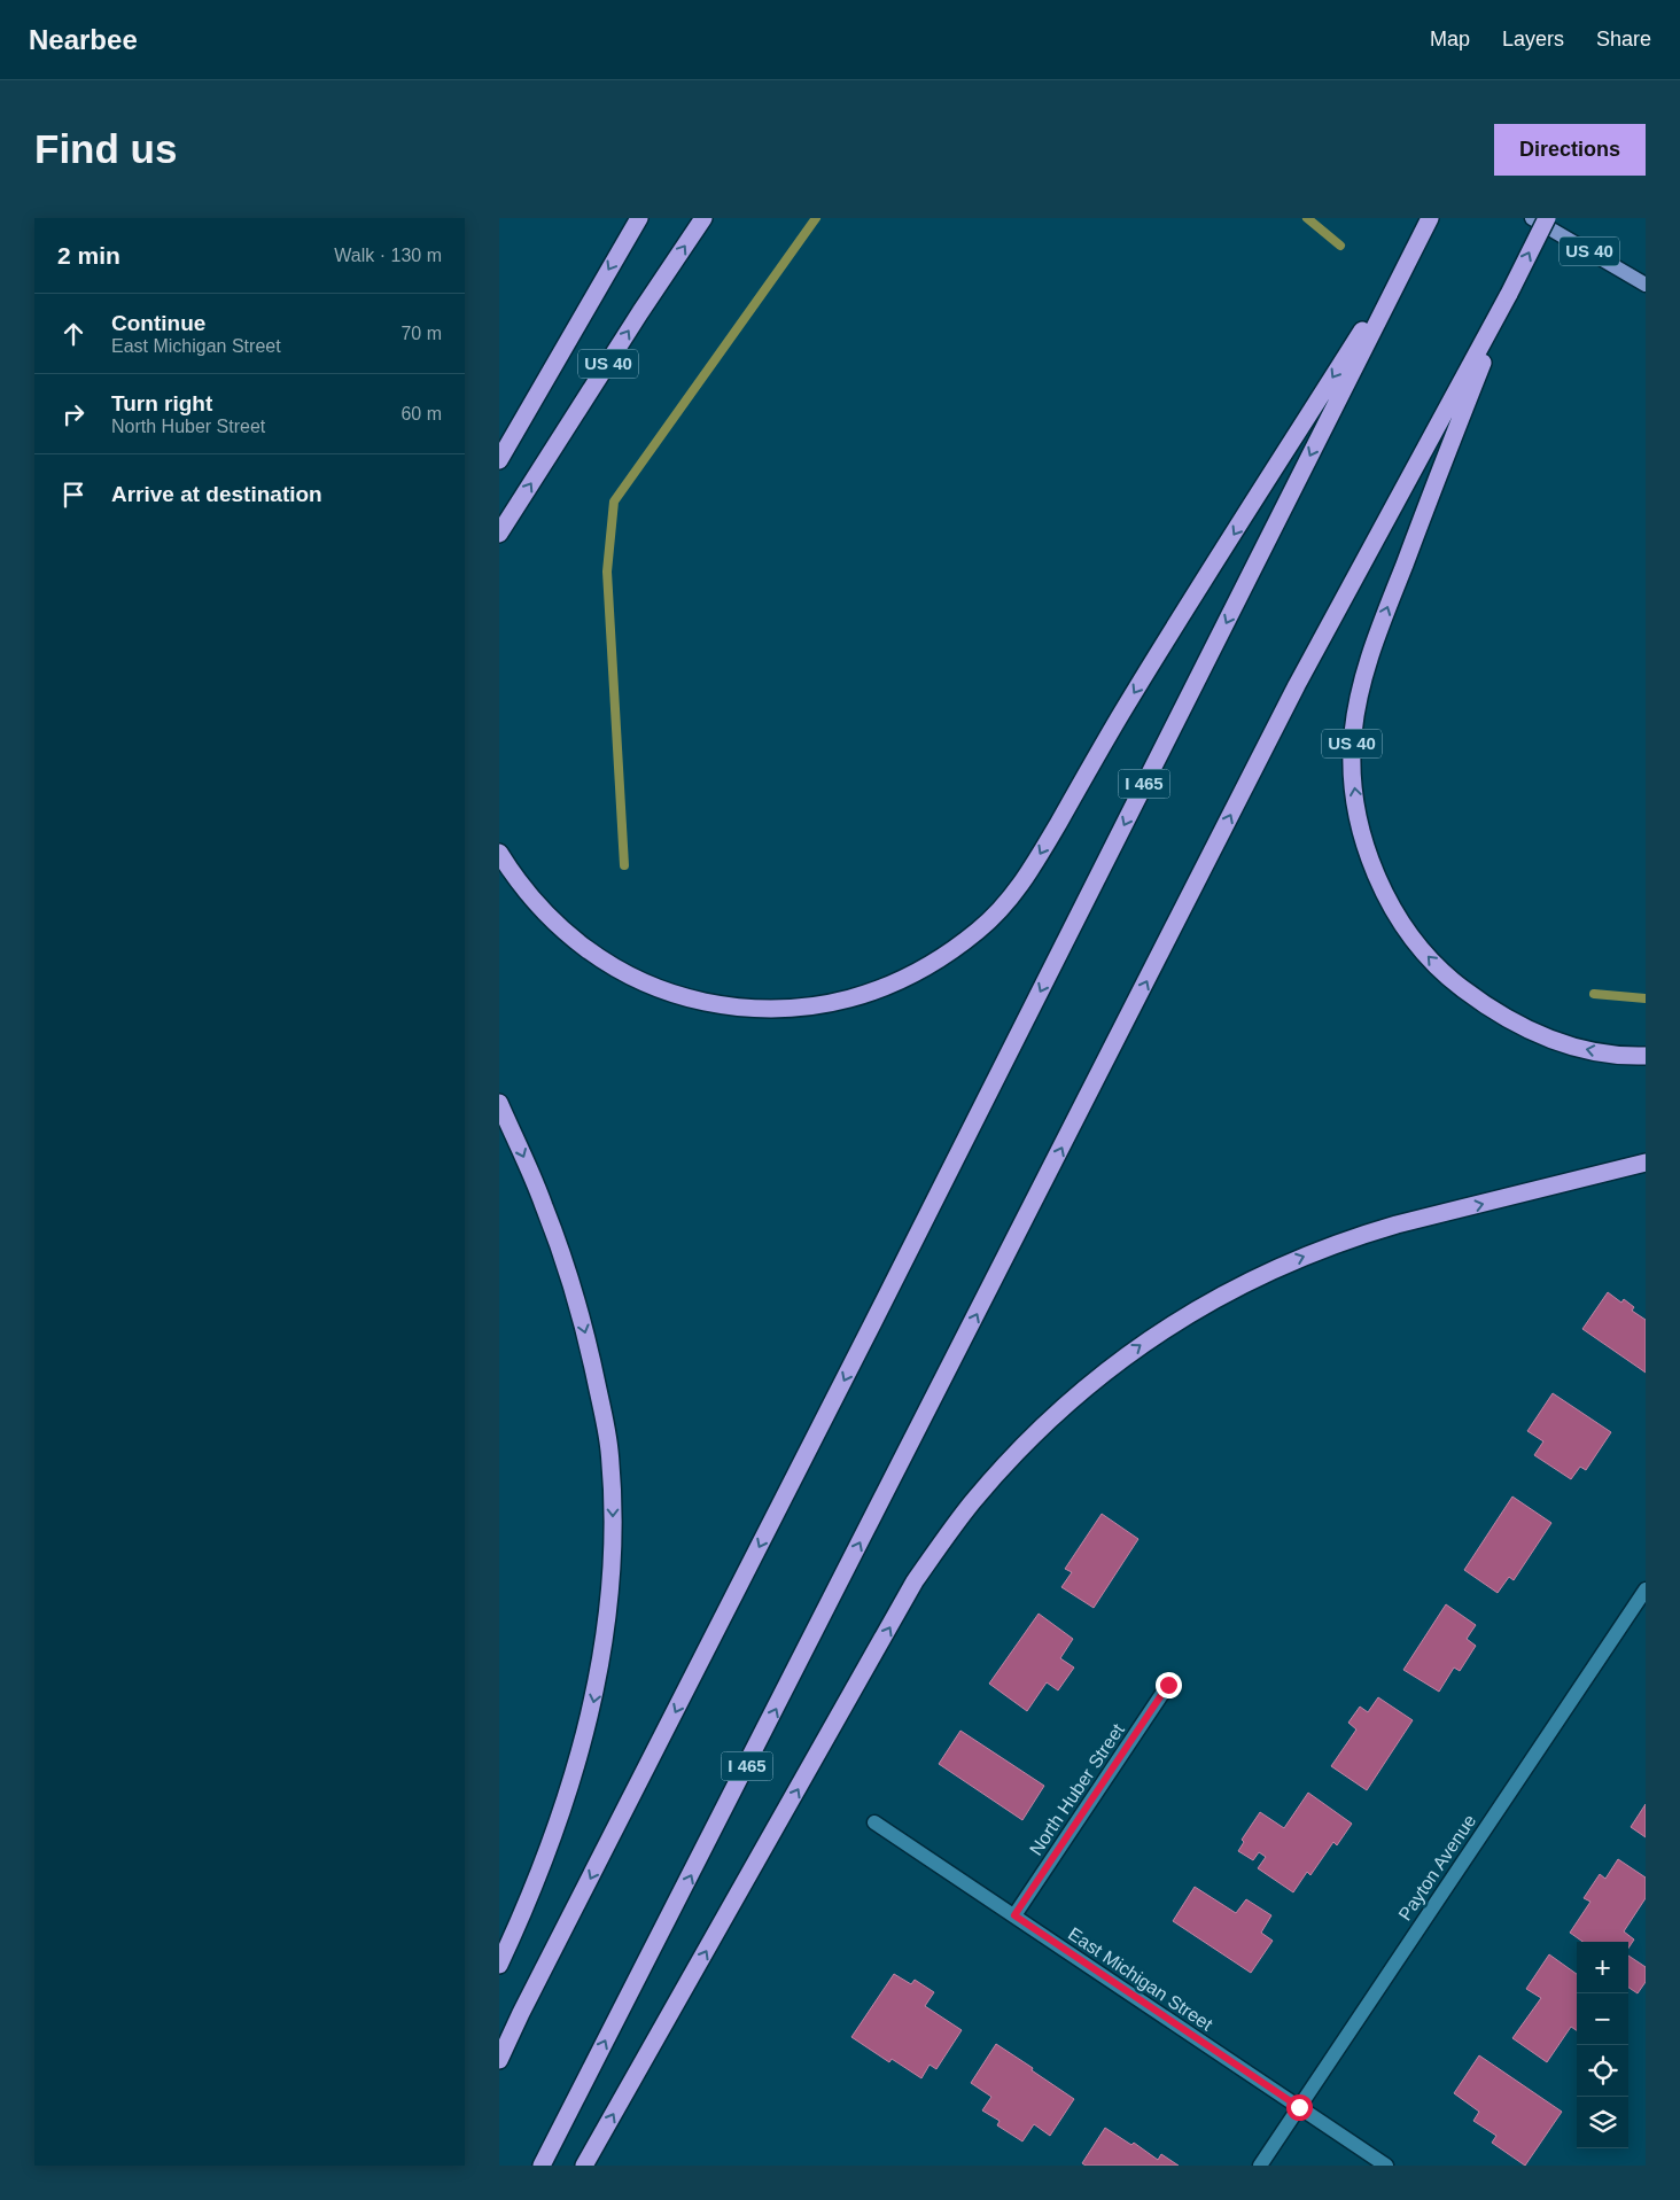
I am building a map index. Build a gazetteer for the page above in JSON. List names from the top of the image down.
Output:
{
  "streets": {
    "highway": ["US 40", "I 465"],
    "street": ["North Huber Street", "Payton Avenue", "East Michigan Street"]
  },
  "crossings": [
    ["US 40", "I 465"],
    ["North Huber Street", "East Michigan Street"],
    ["Payton Avenue", "East Michigan Street"]
  ],
  "page": {
    "header": "Nearbee",
    "nav": ["Map", "Layers", "Share"],
    "buttons": "Directions",
    "title": "Find us",
    "heading": ["2 min", "Walk · 130 m"],
    "list": [
      ["Continue", "East Michigan Street", "70 m"],
      ["Turn right", "North Huber Street", "60 m"],
      "Arrive at destination"
    ],
    "map_buttons": ["+", "−"]
  }
}
